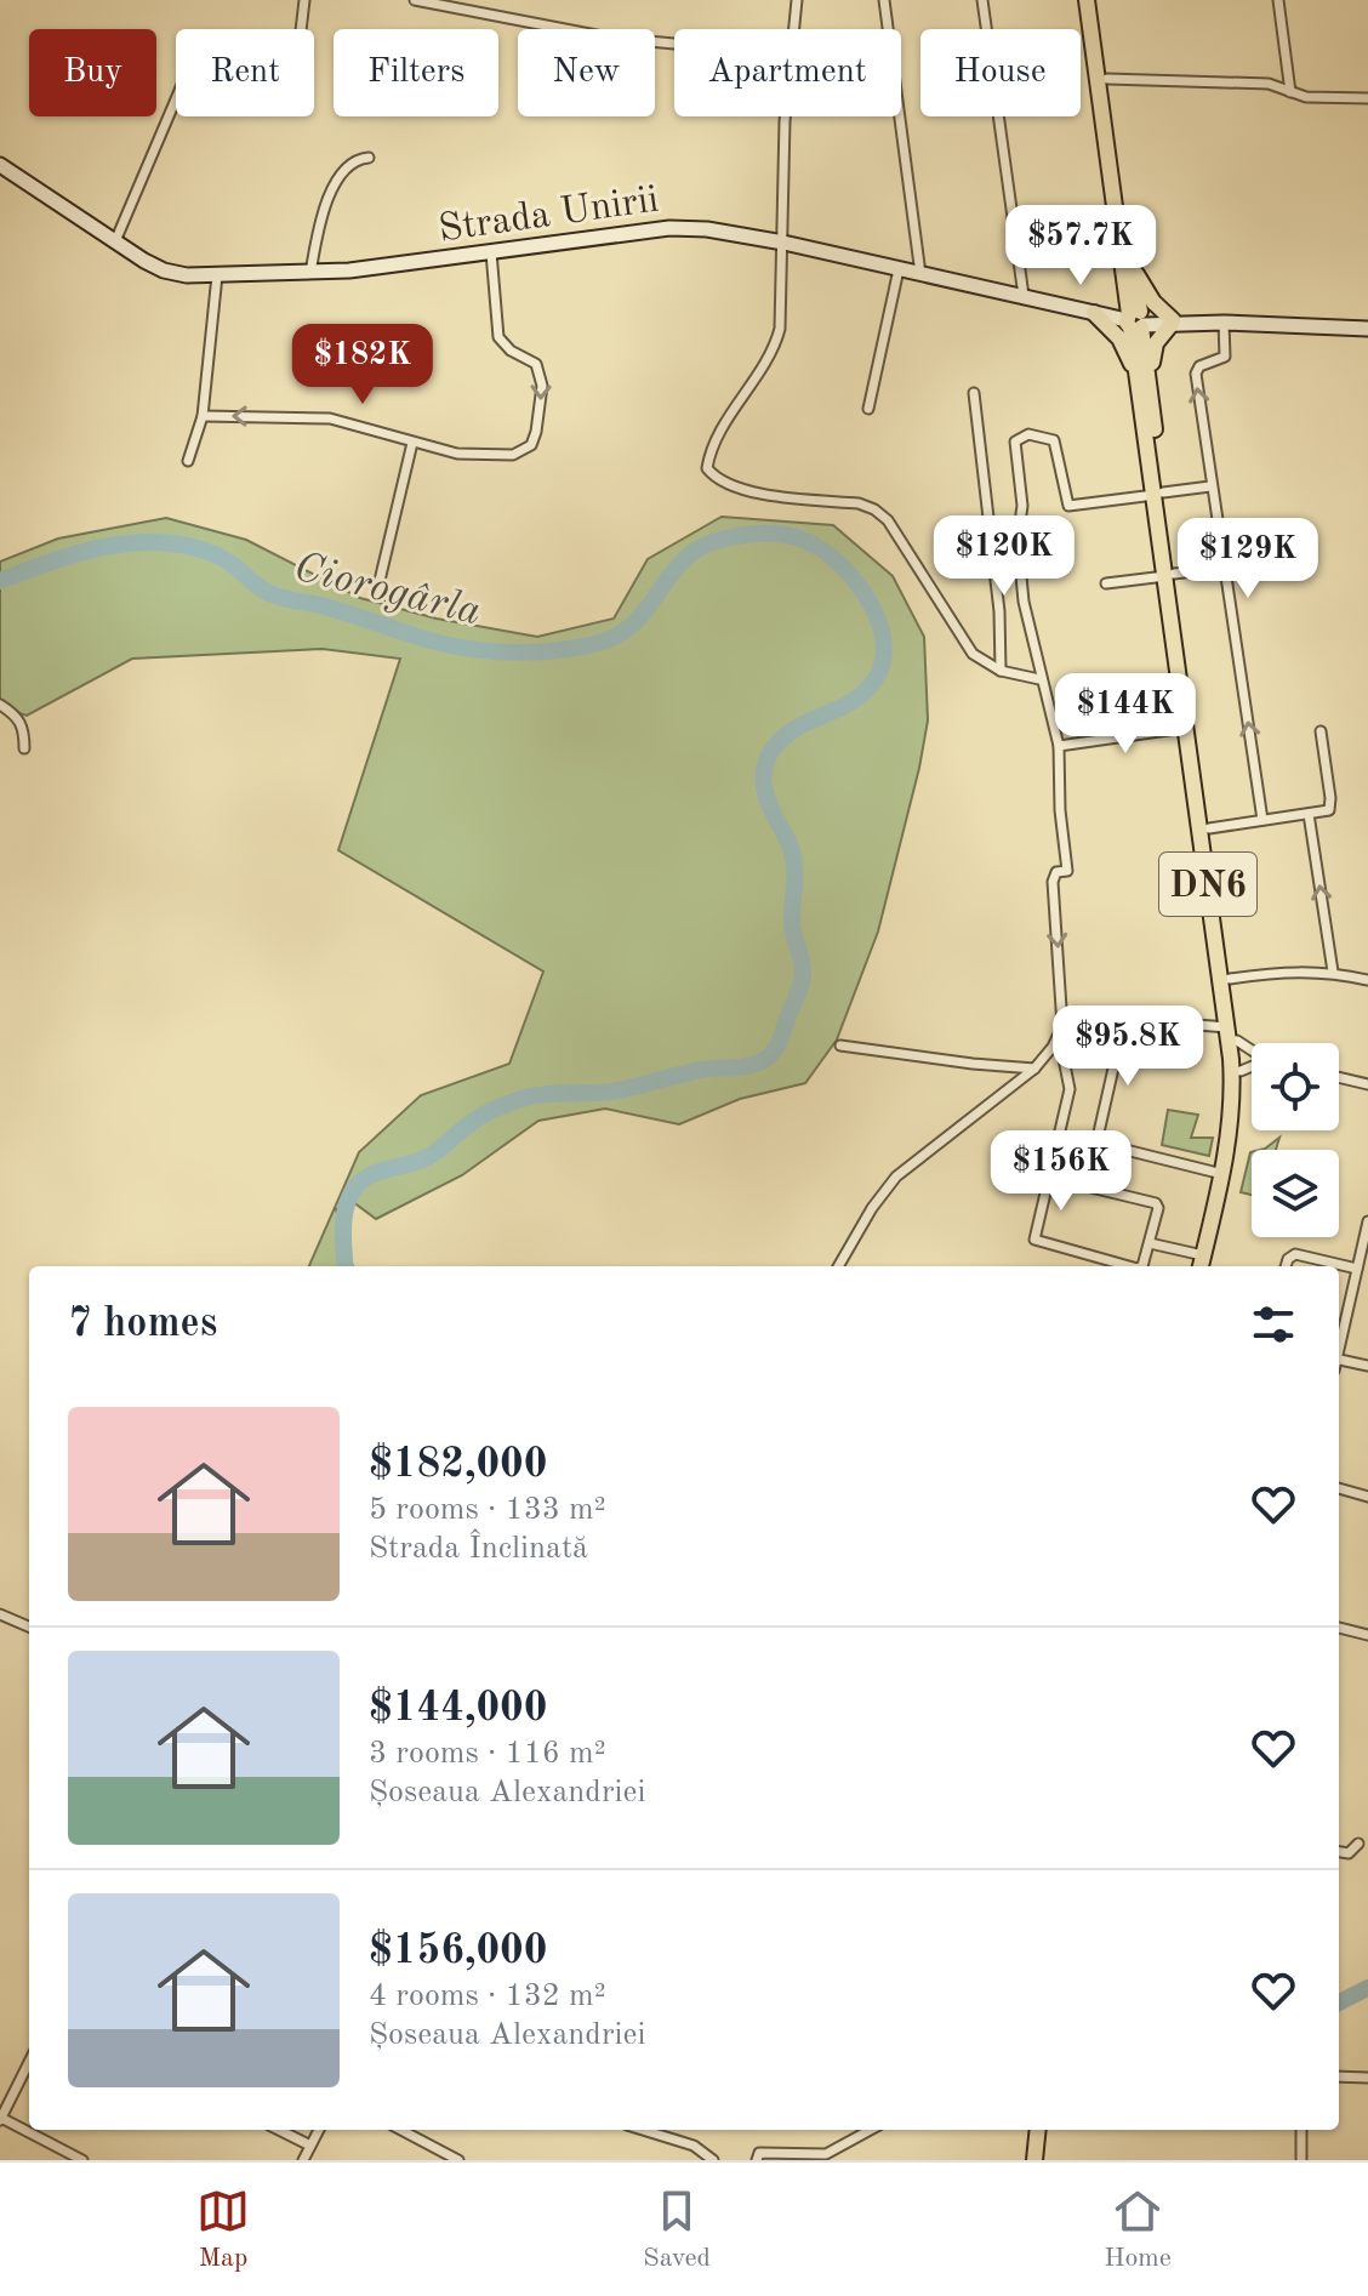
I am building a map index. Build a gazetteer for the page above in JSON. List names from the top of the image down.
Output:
{
  "streets": {
    "highway": ["DN6"],
    "main road": ["Strada Unirii"]
  },
  "crossings": [
    ["Strada Unirii", "DN6"]
  ],
  "water": ["Ciorogârla"],
  "page": {
    "chip": [
      "Buy",
      "Rent",
      "Filters",
      "New",
      "Apartment",
      "House"
    ],
    "price": [
      "$57.7K",
      "$182K",
      "$120K",
      "$129K",
      "$144K",
      "$95.8K",
      "$156K"
    ],
    "heading": "7 homes",
    "list": [
      {
        "name": "$182,000",
        "note": "5 rooms · 133 m² · Strada Înclinată"
      },
      {
        "name": "$144,000",
        "note": "3 rooms · 116 m² · Șoseaua Alexandriei"
      },
      {
        "name": "$156,000",
        "note": "4 rooms · 132 m² · Șoseaua Alexandriei"
      }
    ],
    "tabs": ["Map", "Saved", "Home"]
  }
}
